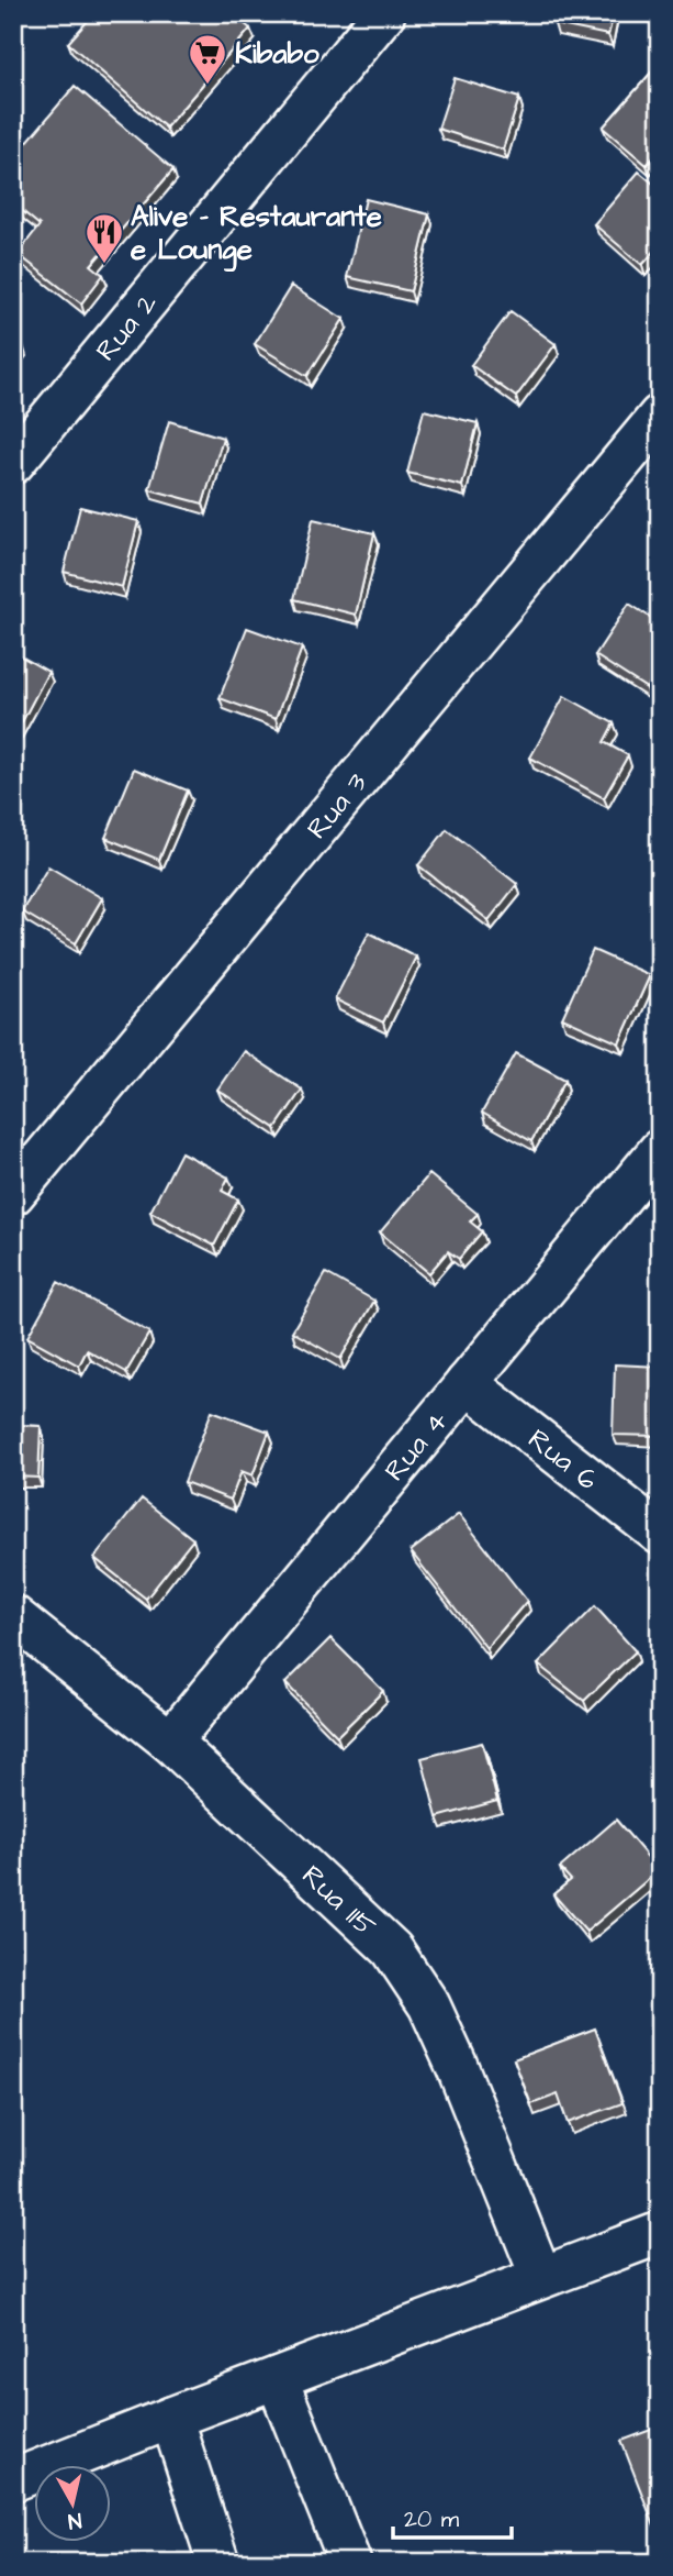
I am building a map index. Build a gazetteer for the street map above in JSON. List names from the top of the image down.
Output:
{
  "streets": {
    "street": [
      "Rua 2",
      "Rua 3",
      "Rua 4",
      "Rua 6",
      "Rua 115"
    ]
  },
  "crossings": [
    ["Rua 4", "Rua 6"],
    ["Rua 4", "Rua 115"]
  ],
  "places": {
    "supermarket": ["Kibabo"],
    "restaurant": ["Alive - Restaurante e Lounge"]
  },
  "scale_bar": "20 m",
  "north": "bottom"
}
